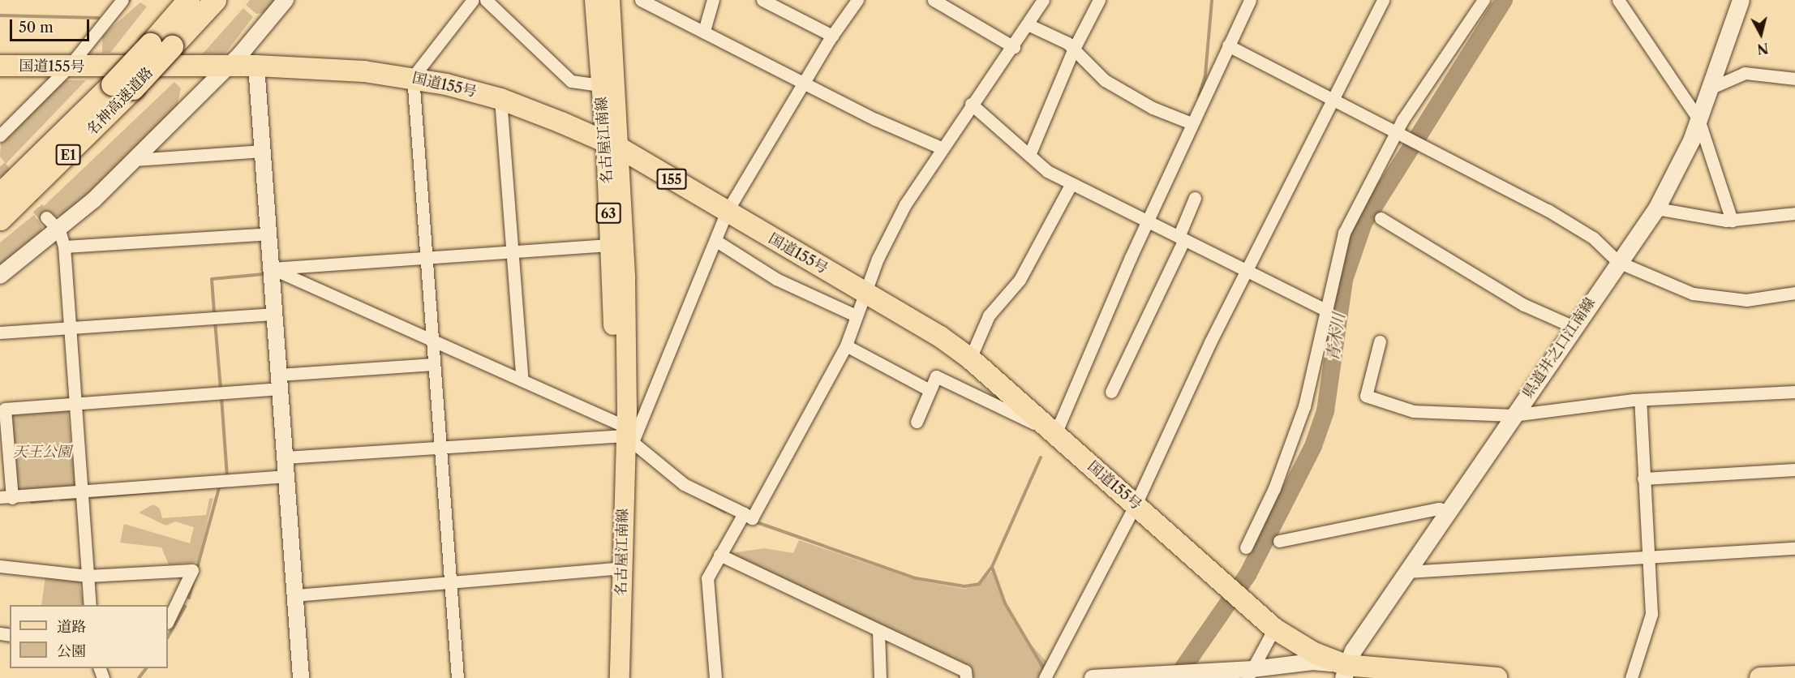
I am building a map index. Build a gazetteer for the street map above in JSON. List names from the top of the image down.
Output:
{
  "streets": {
    "highway": [
      "国道155号",
      "名神高速道路",
      "E1",
      "155"
    ],
    "main road": ["名古屋江南線", "63", "県道井之口江南線"]
  },
  "crossings": [
    ["国道155号", "名古屋江南線"],
    ["国道155号", "県道井之口江南線"]
  ],
  "water": ["青木川"],
  "parks": ["天王公園"],
  "legend": ["道路", "公園"],
  "scale_bar": "50 m",
  "north": "bottom"
}
